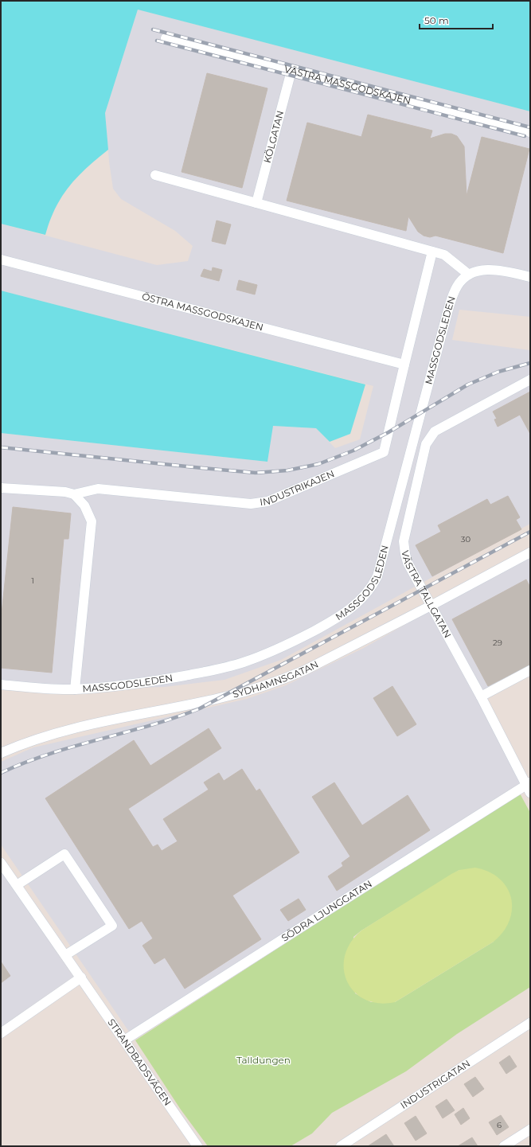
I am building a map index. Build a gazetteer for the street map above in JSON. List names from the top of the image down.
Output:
{
  "streets": {
    "street": [
      "VÄSTRA MASSGODSKAJEN",
      "KÖLGATAN",
      "ÖSTRA MASSGODSKAJEN",
      "MASSGODSLEDEN",
      "INDUSTRIKAJEN",
      "VÄSTRA TALLGATAN",
      "SYDHAMNSGATAN",
      "SÖDRA LJUNGGATAN",
      "STRANDBADSVÄGEN",
      "INDUSTRIGATAN"
    ]
  },
  "crossings": [
    ["VÄSTRA MASSGODSKAJEN", "KÖLGATAN"],
    ["ÖSTRA MASSGODSKAJEN", "INDUSTRIKAJEN"],
    ["VÄSTRA TALLGATAN", "SYDHAMNSGATAN"],
    ["VÄSTRA TALLGATAN", "SÖDRA LJUNGGATAN"],
    ["SÖDRA LJUNGGATAN", "STRANDBADSVÄGEN"]
  ],
  "parks": ["Talldungen"],
  "house_numbers": [
    "30",
    "1",
    "29",
    "6"
  ],
  "scale_bar": "50 m"
}
